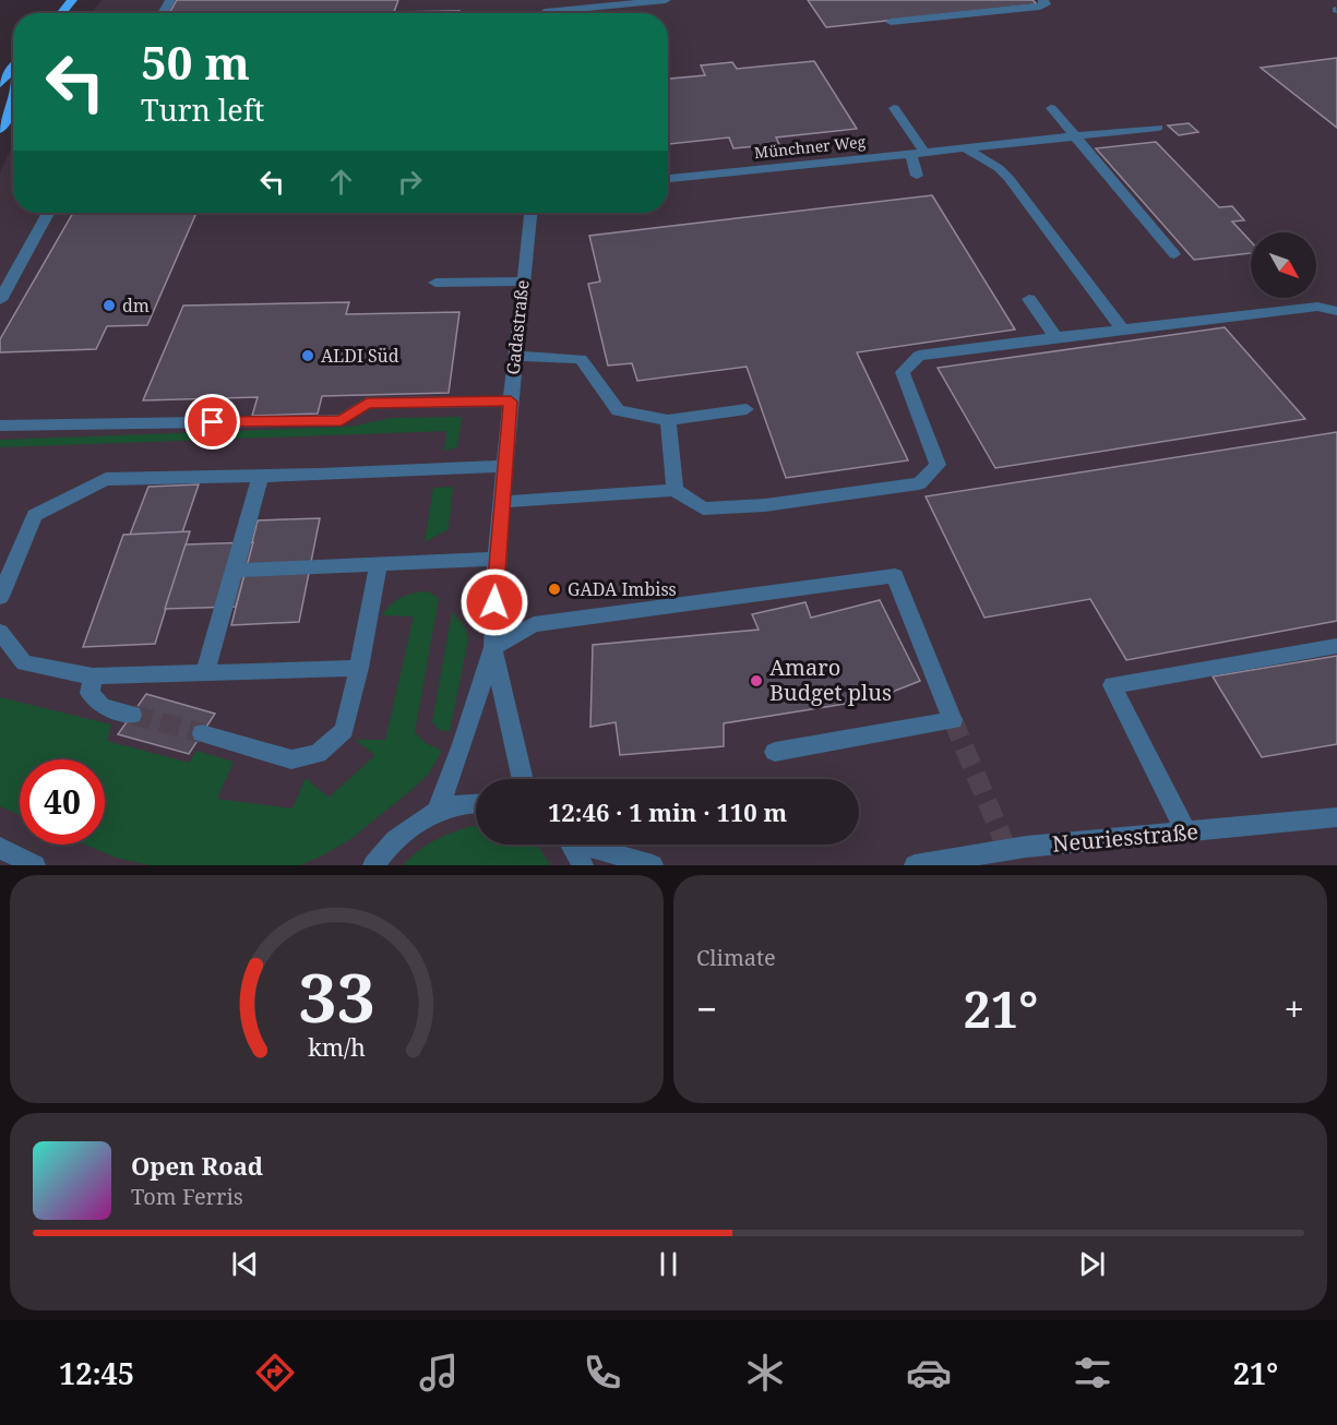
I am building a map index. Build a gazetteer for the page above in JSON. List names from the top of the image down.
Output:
{
  "streets": {
    "street": ["Münchner Weg", "Gadastraße", "Neuriesstraße"]
  },
  "places": [
    "dm",
    "ALDI Süd",
    "GADA Imbiss",
    "Amaro Budget plus"
  ],
  "north": "bottom right",
  "page": {
    "turn": ["50 m", "Turn left"],
    "limit": "40",
    "trip": "12:46 · 1 min · 110 m",
    "tile": "Climate",
    "heat": ["−", "21°", "+"],
    "song": ["Open Road", "Tom Ferris"],
    "tabs": ["12:45", "21°"],
    "gauge": ["33", "km/h"]
  }
}
